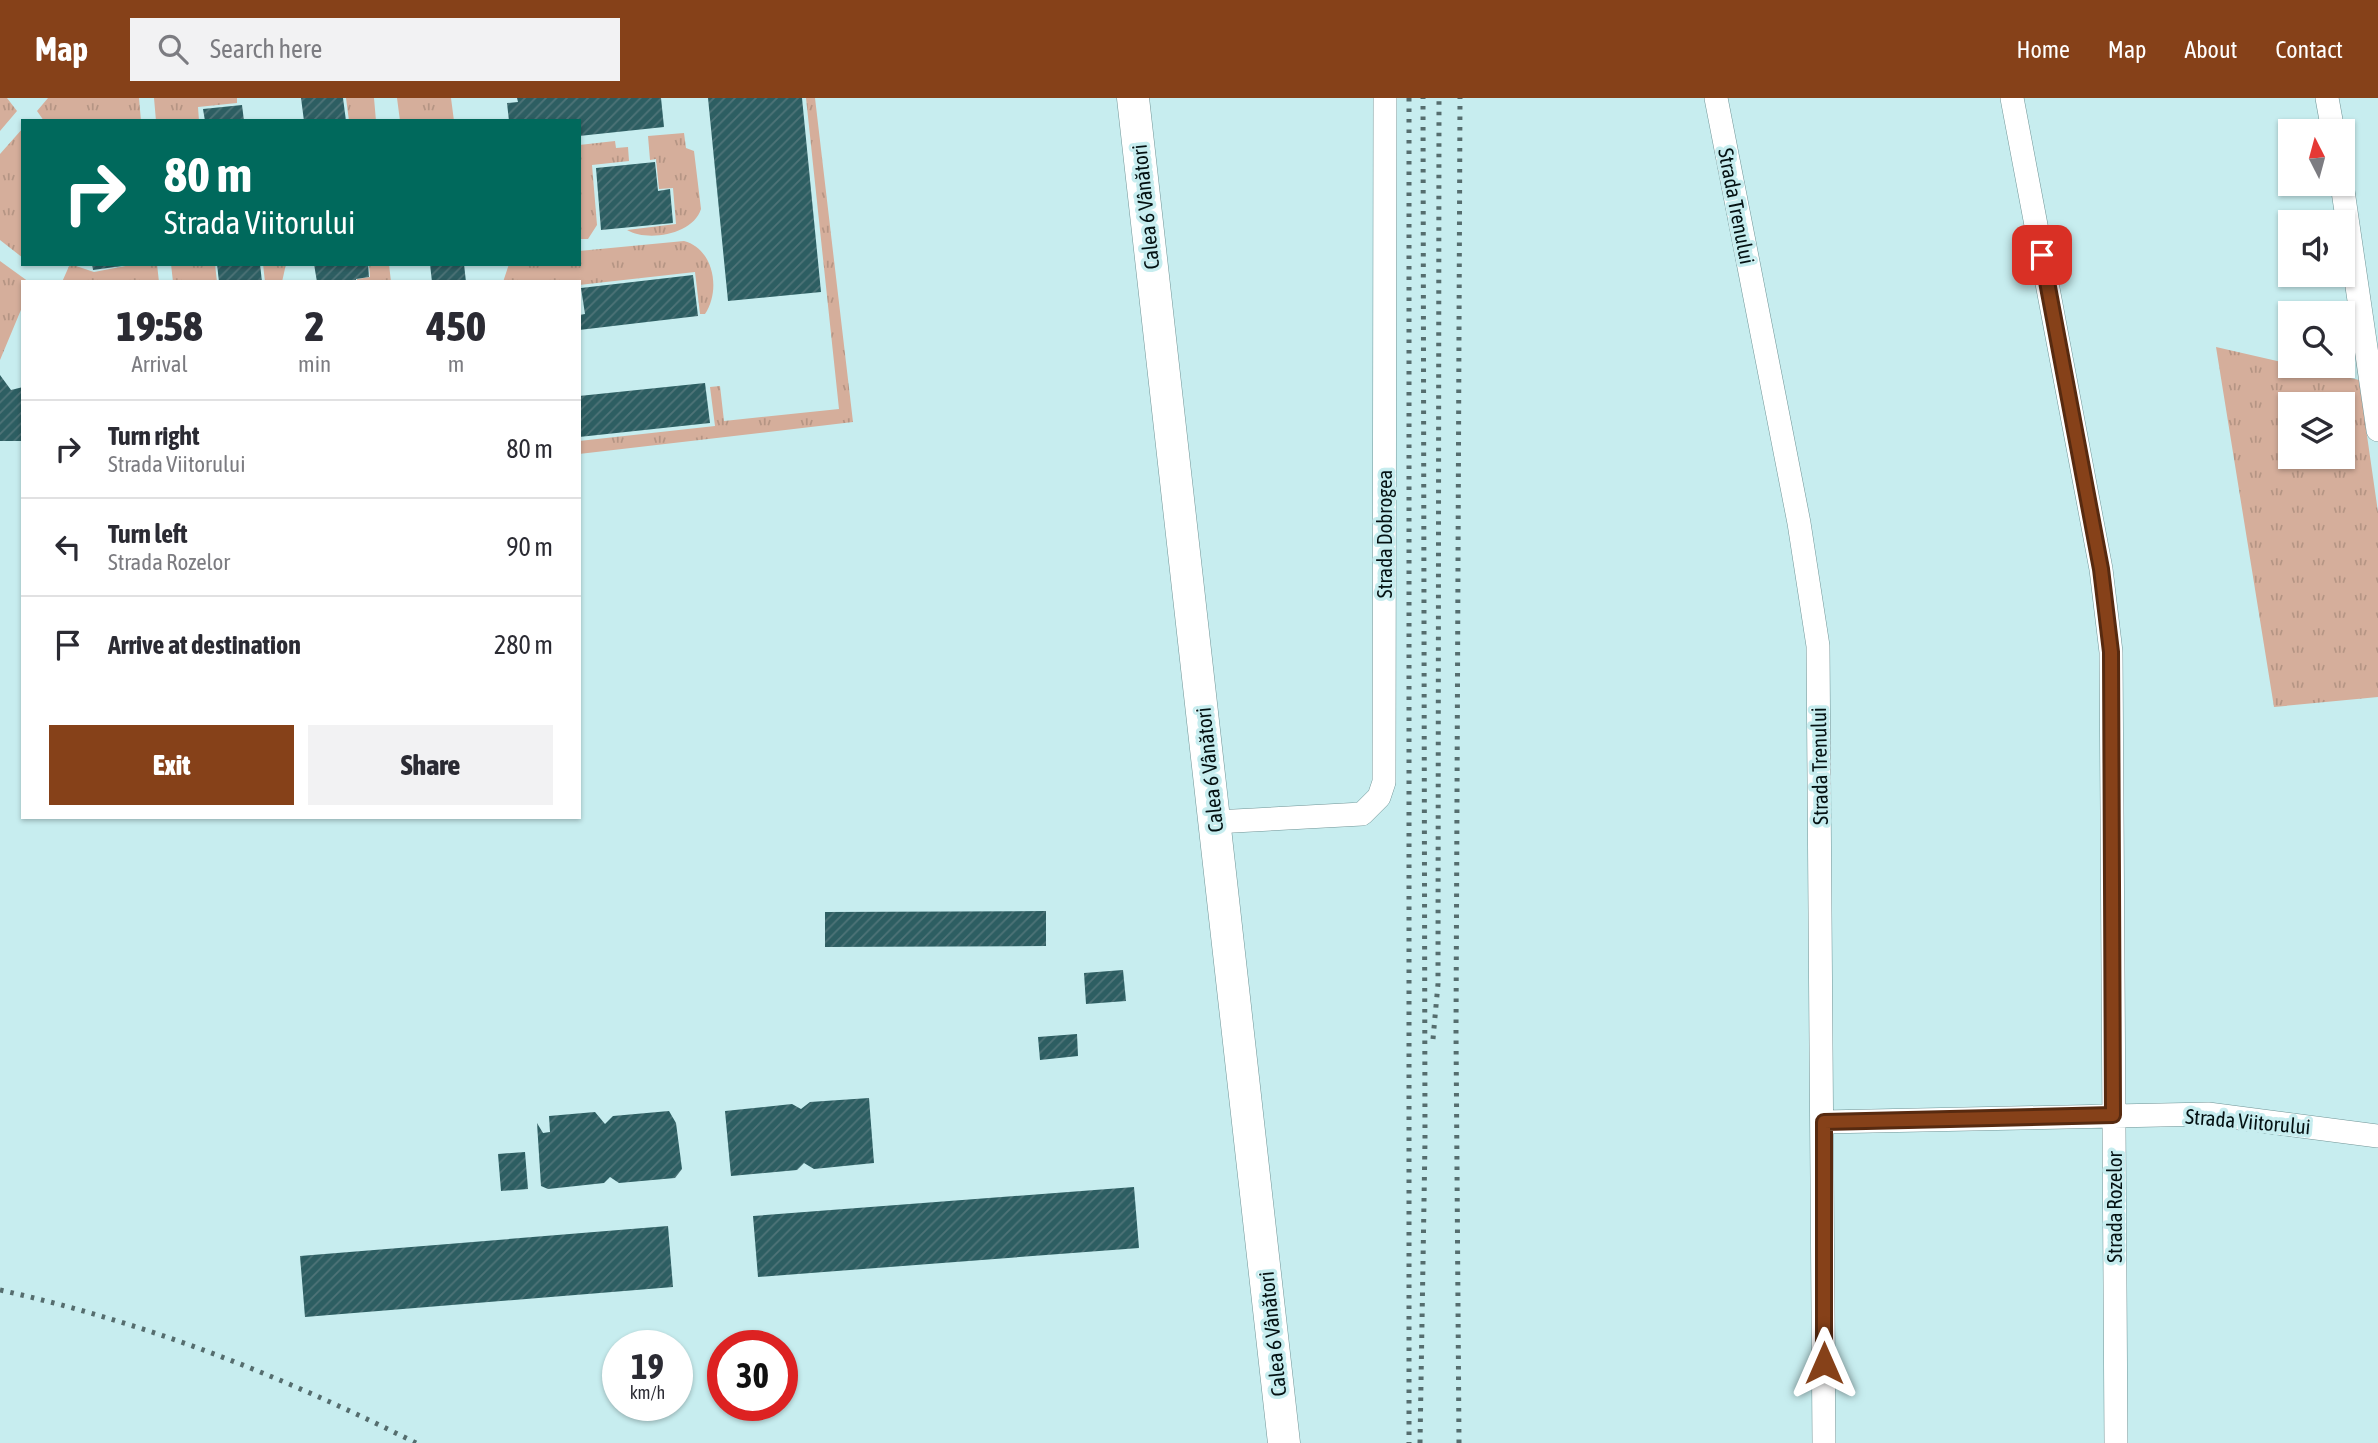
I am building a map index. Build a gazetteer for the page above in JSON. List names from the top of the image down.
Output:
{
  "streets": {
    "main road": ["Calea 6 Vânători"],
    "street": [
      "Strada Trenului",
      "Strada Dobrogea",
      "Strada Viitorului",
      "Strada Rozelor"
    ]
  },
  "crossings": [
    ["Strada Trenului", "Strada Viitorului"],
    ["Calea 6 Vânători", "Strada Dobrogea"],
    ["Strada Viitorului", "Strada Rozelor"]
  ],
  "north": "top",
  "page": {
    "header": "Map",
    "search": "Search here",
    "nav": [
      "Home",
      "Map",
      "About",
      "Contact"
    ],
    "turn": ["80 m", "Strada Viitorului"],
    "eta": [
      "19:58",
      "Arrival",
      "2",
      "min",
      "450",
      "m"
    ],
    "list": [
      {
        "name": "Turn right",
        "note": "Strada Viitorului",
        "value": "80 m"
      },
      {
        "name": "Turn left",
        "note": "Strada Rozelor",
        "value": "90 m"
      },
      {
        "name": "Arrive at destination",
        "value": "280 m"
      }
    ],
    "buttons": ["Exit", "Share"],
    "speed": "19 km/h",
    "limit": "30"
  }
}
